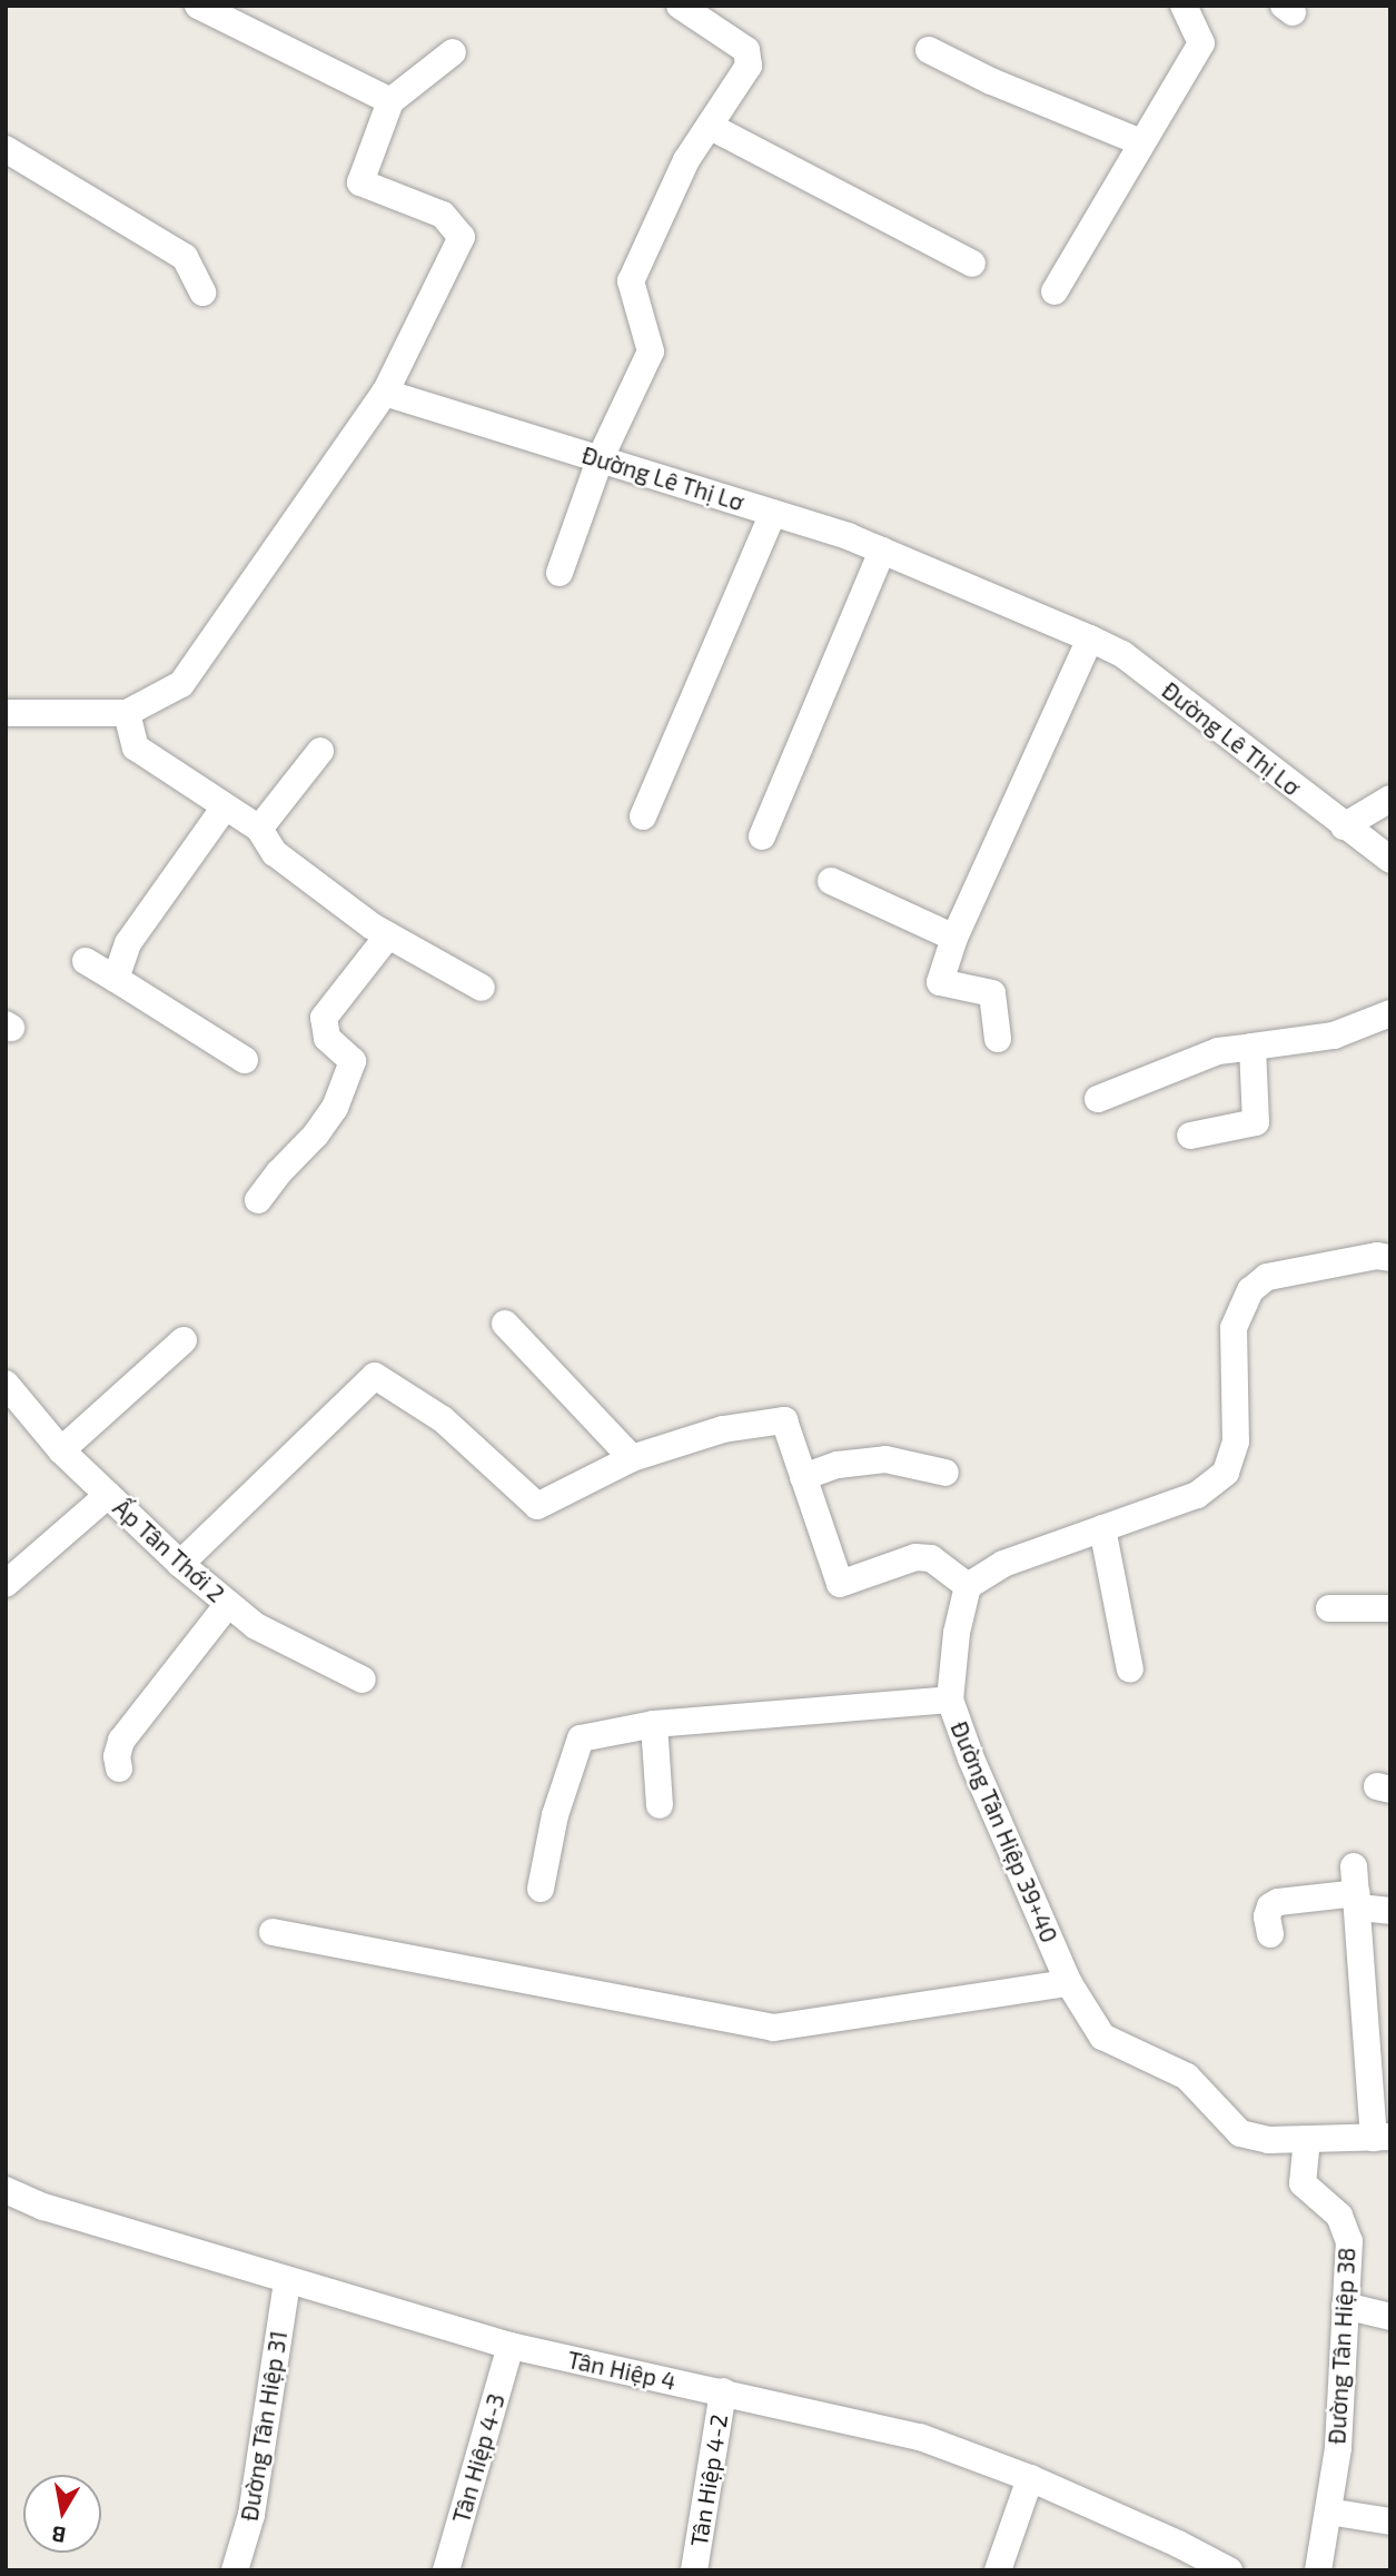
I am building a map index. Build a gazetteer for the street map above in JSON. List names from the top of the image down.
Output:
{
  "streets": {
    "street": [
      "Đường Lê Thị Lơ",
      "Ấp Tân Thới 2",
      "Đường Tân Hiệp 39+40",
      "Đường Tân Hiệp 38",
      "Tân Hiệp 4",
      "Đường Tân Hiệp 31",
      "Tân Hiệp 4-3",
      "Tân Hiệp 4-2"
    ]
  },
  "crossings": [
    ["Đường Tân Hiệp 39+40", "Đường Tân Hiệp 38"],
    ["Tân Hiệp 4", "Đường Tân Hiệp 31"],
    ["Tân Hiệp 4", "Tân Hiệp 4-3"],
    ["Tân Hiệp 4", "Tân Hiệp 4-2"]
  ],
  "north": "bottom"
}
